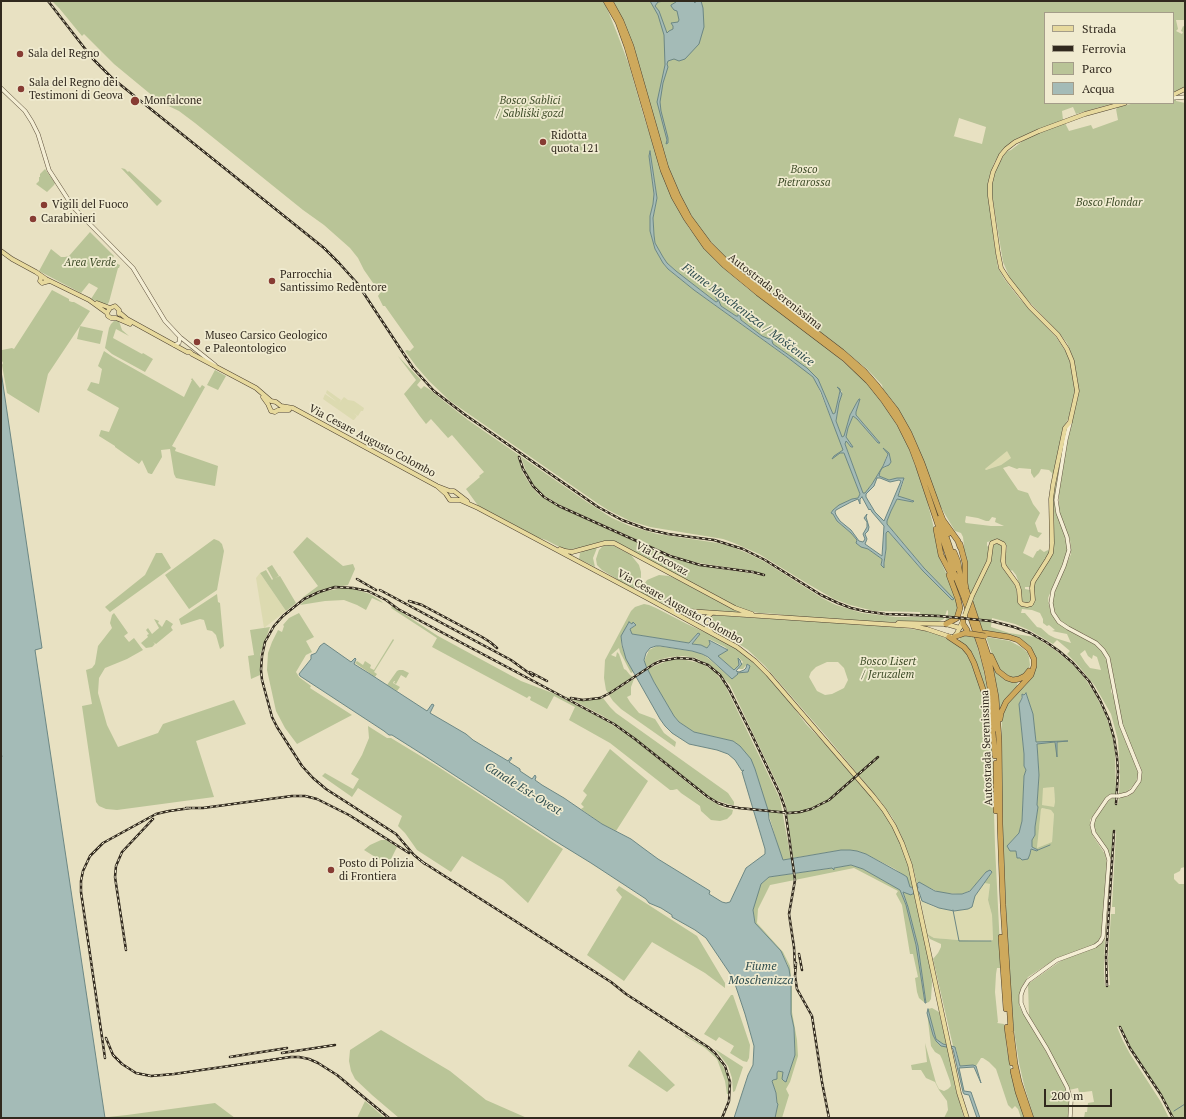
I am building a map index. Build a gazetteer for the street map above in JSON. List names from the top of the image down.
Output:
{
  "streets": {
    "highway": ["Autostrada Serenissima"],
    "main road": ["Via Cesare Augusto Colombo", "Via Locovaz"]
  },
  "crossings": [
    ["Via Cesare Augusto Colombo", "Via Locovaz"]
  ],
  "water": ["Fiume Moschenizza / Moščenice", "Canale Est-Ovest", "Fiume Moschenizza"],
  "parks": [
    "Bosco Sablici / Sabliški gozd",
    "Bosco Pietrarossa",
    "Bosco Flondar",
    "Area Verde",
    "Bosco Lisert / Jeruzalem"
  ],
  "places": [
    "Sala del Regno",
    "Sala del Regno dei Testimoni di Geova",
    "Monfalcone",
    "Ridotta quota 121",
    "Vigili del Fuoco",
    "Carabinieri",
    "Parrocchia Santissimo Redentore",
    "Museo Carsico Geologico e Paleontologico",
    "Posto di Polizia di Frontiera"
  ],
  "legend": [
    "Strada",
    "Ferrovia",
    "Parco",
    "Acqua"
  ],
  "scale_bar": "200 m"
}
